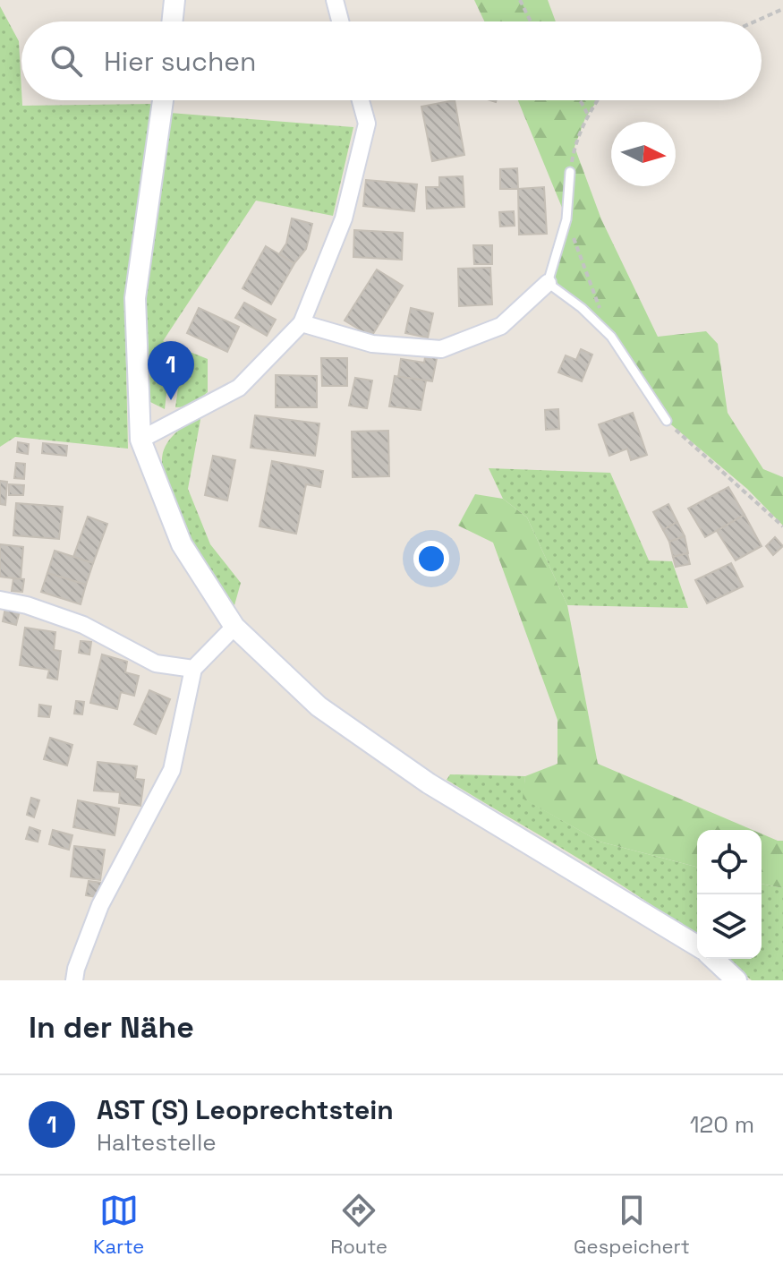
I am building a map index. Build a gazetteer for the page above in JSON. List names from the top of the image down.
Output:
{
  "north": "right",
  "page": {
    "search": "Hier suchen",
    "pins": "1",
    "heading": "In der Nähe",
    "list": [
      {
        "mark": "1",
        "name": "AST (S) Leoprechtstein",
        "note": "Haltestelle",
        "value": "120 m"
      }
    ],
    "nav": ["Karte", "Route", "Gespeichert"]
  }
}
